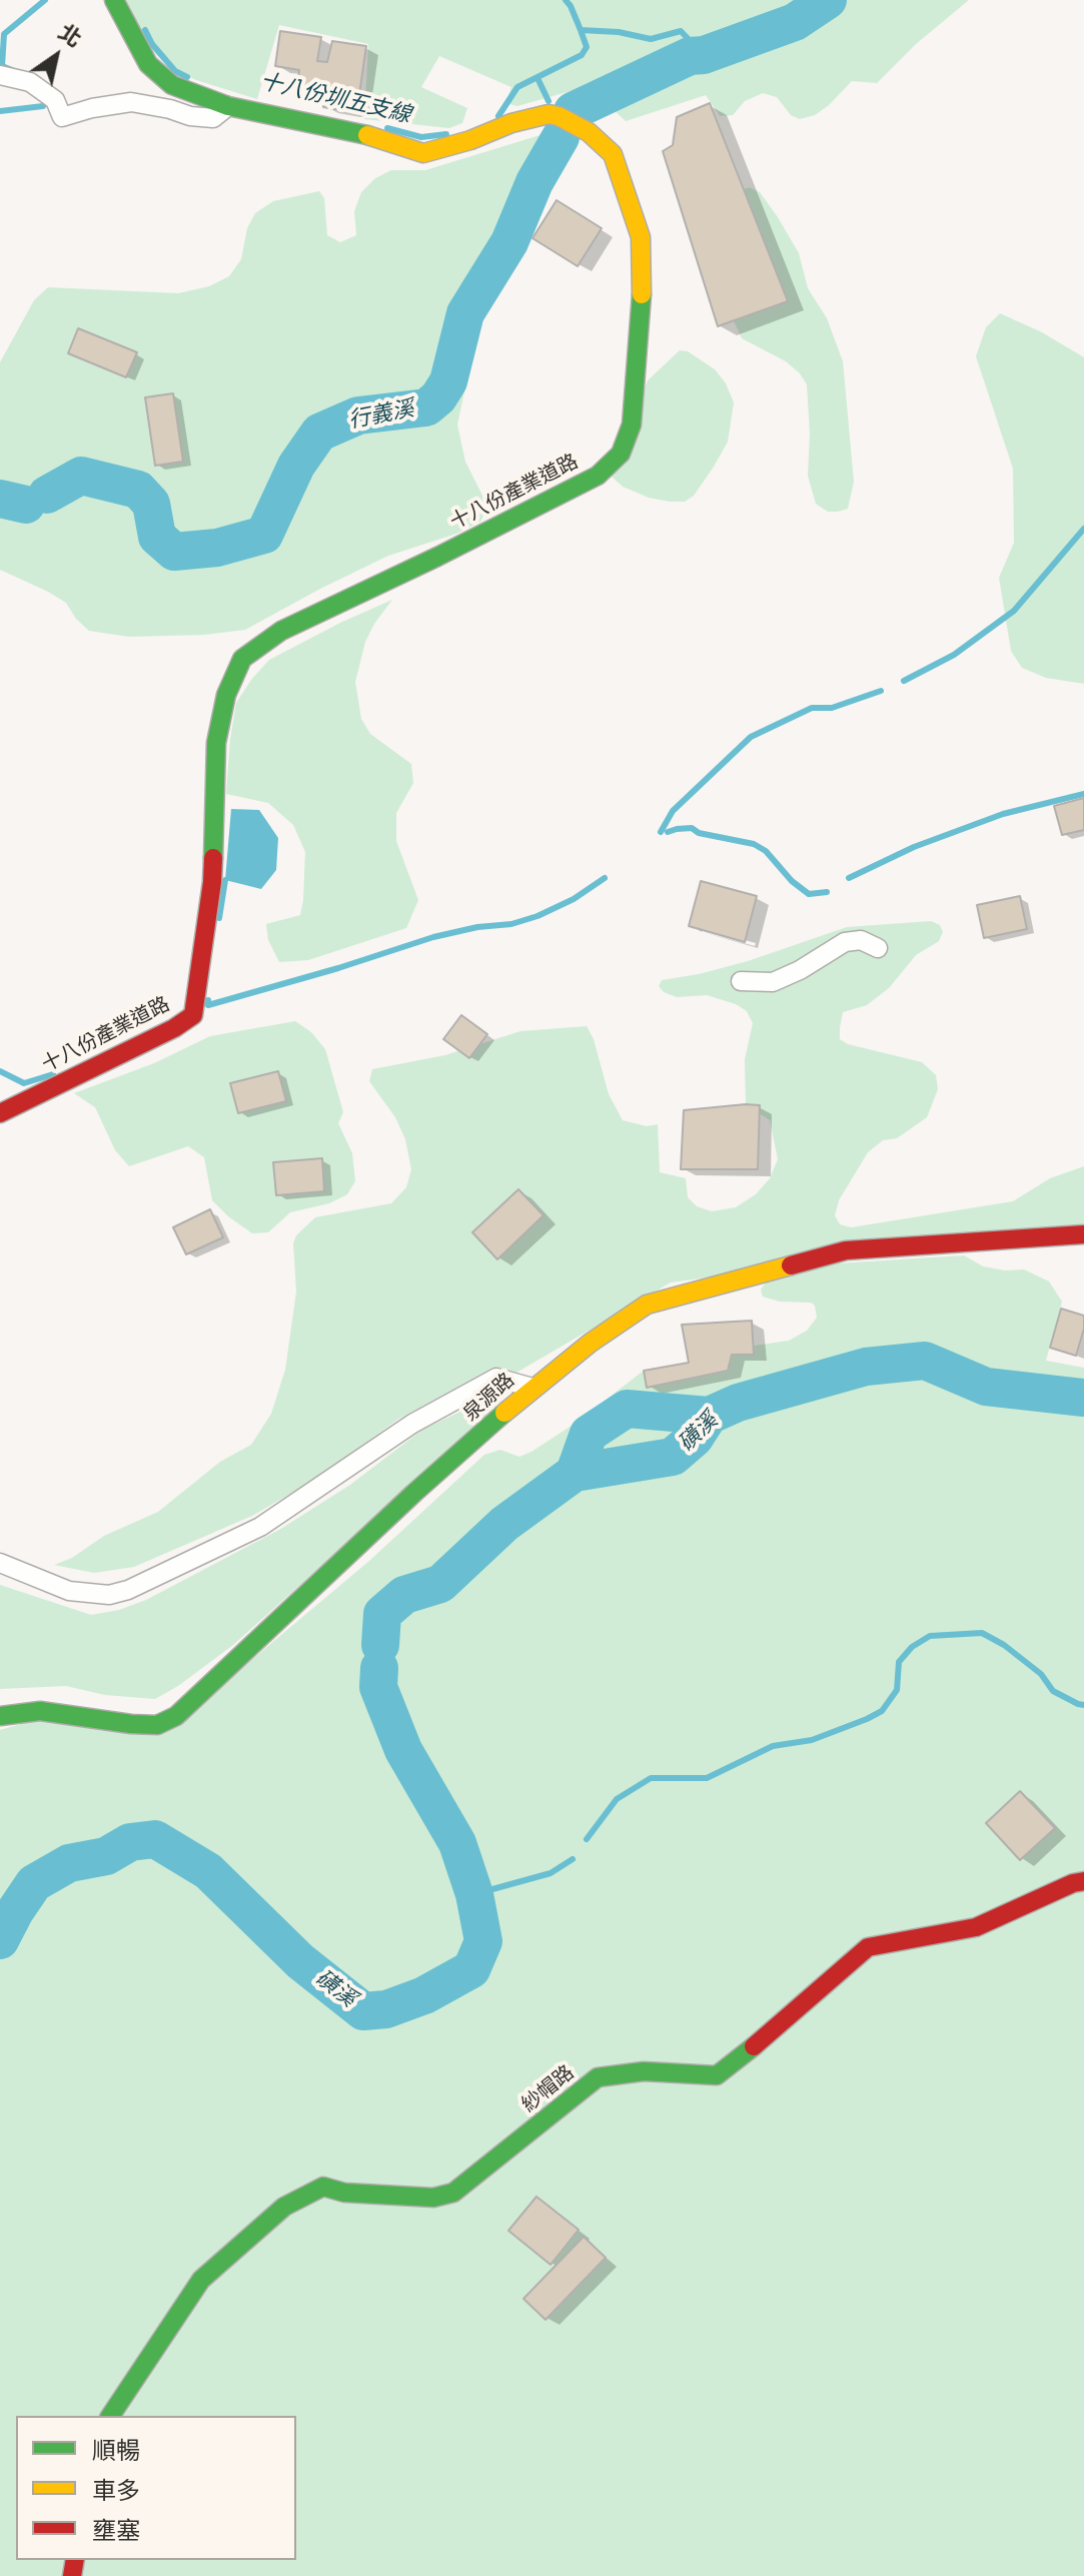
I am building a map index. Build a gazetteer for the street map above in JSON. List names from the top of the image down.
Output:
{
  "streets": {
    "street": ["十八份產業道路", "泉源路", "紗帽路"]
  },
  "water": ["十八份圳五支線", "行義溪", "磺溪"],
  "legend": ["順暢", "車多", "壅塞"],
  "north": "top right"
}
